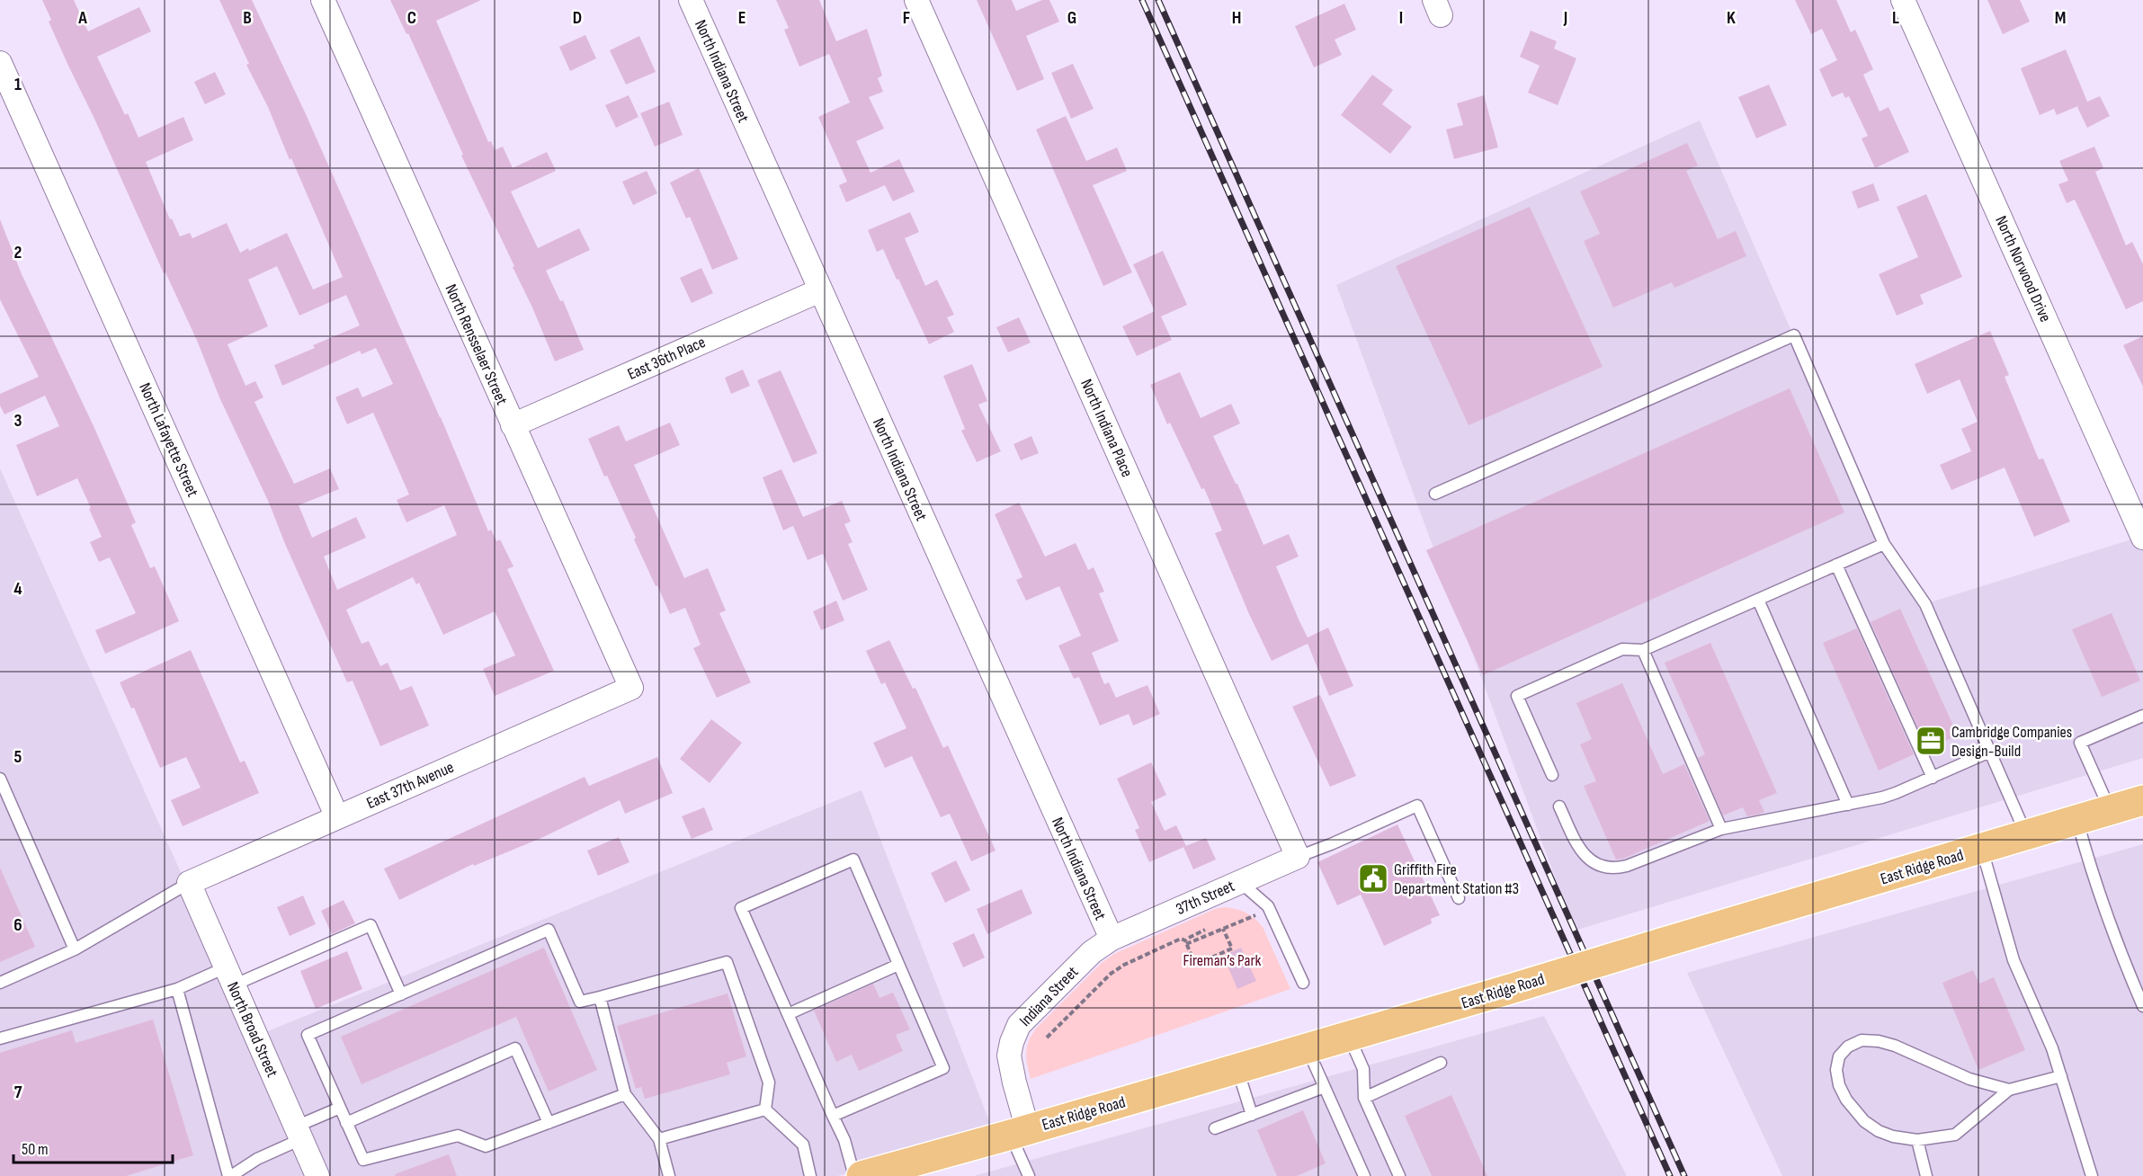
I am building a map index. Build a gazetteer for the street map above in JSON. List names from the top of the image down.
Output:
{
  "streets": {
    "main road": ["East Ridge Road"],
    "street": [
      "North Indiana Street",
      "North Norwood Drive",
      "North Rensselaer Street",
      "East 36th Place",
      "North Indiana Place",
      "North Lafayette Street",
      "East 37th Avenue",
      "37th Street",
      "Indiana Street",
      "North Broad Street"
    ]
  },
  "crossings": [
    ["North Indiana Street", "East 36th Place"],
    ["North Indiana Street", "37th Street"],
    ["North Indiana Street", "Indiana Street"],
    ["North Rensselaer Street", "East 36th Place"],
    ["North Rensselaer Street", "East 37th Avenue"],
    ["North Indiana Place", "37th Street"],
    ["North Lafayette Street", "East 37th Avenue"],
    ["East 37th Avenue", "North Broad Street"],
    ["East Ridge Road", "Indiana Street"],
    ["37th Street", "Indiana Street"]
  ],
  "parks": ["Fireman’s Park"],
  "places": {
    "office": ["Cambridge Companies Design-Build"],
    "public building": ["Griffith Fire Department Station #3"]
  },
  "scale_bar": "50 m",
  "grid": {
    "columns": [
      "A",
      "B",
      "C",
      "D",
      "E",
      "F",
      "G",
      "H",
      "I",
      "J",
      "K",
      "L",
      "M"
    ],
    "rows": [
      "1",
      "2",
      "3",
      "4",
      "5",
      "6",
      "7"
    ]
  }
}
